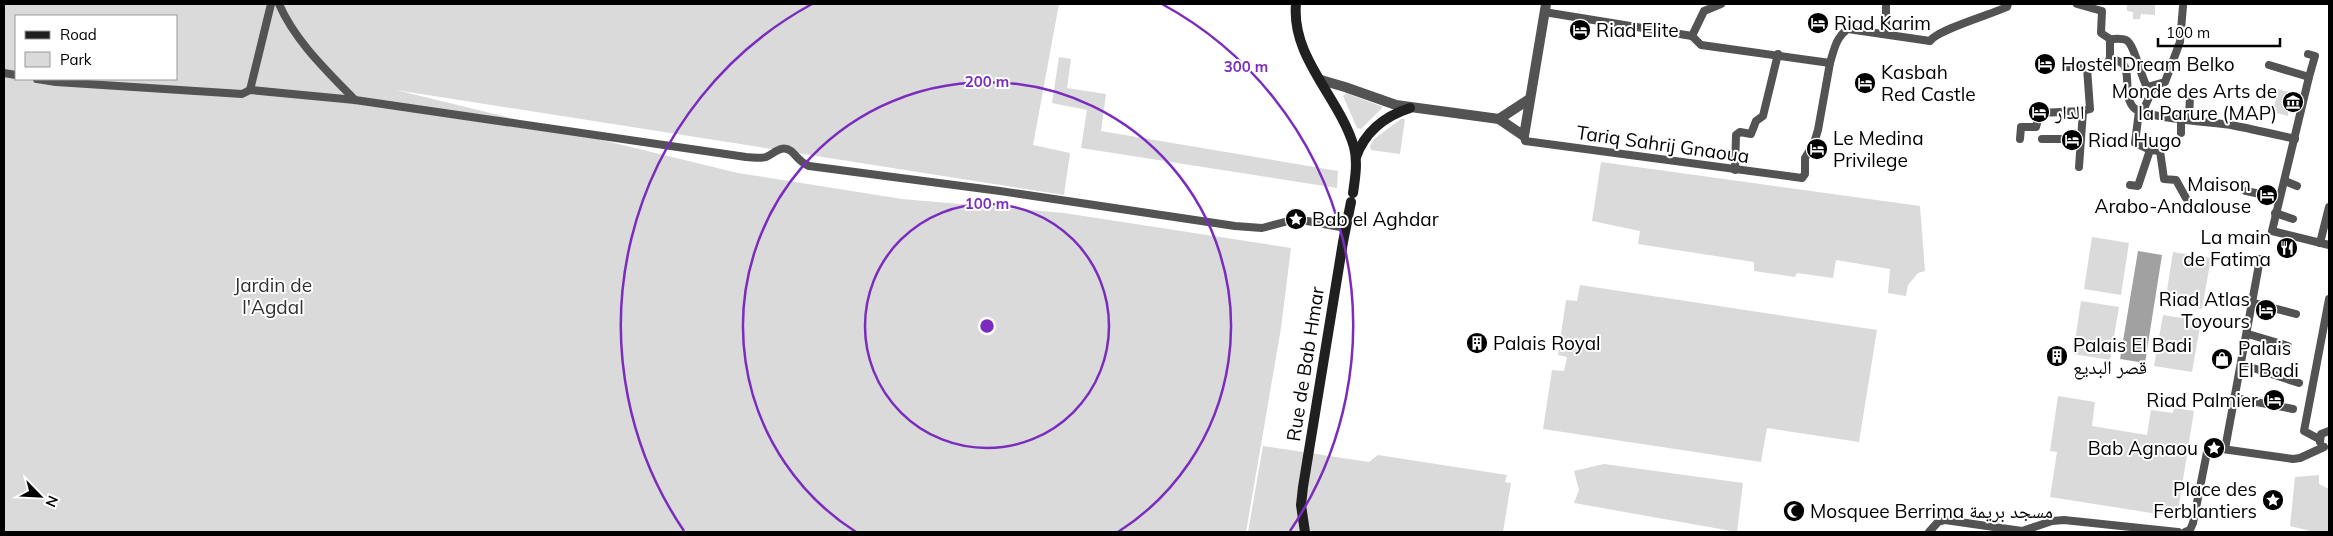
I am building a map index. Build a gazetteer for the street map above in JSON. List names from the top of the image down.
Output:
{
  "streets": {
    "main road": ["Rue de Bab Hmar"],
    "street": ["Tariq Sahrij Gnaoua"]
  },
  "parks": ["Jardin de l'Agdal"],
  "places": {
    "hotel": [
      "Riad Karim",
      "Riad Elite",
      "Hostel Dream Belko",
      "Kasbah Red Castle",
      "الدار",
      "Riad Hugo",
      "Le Medina Privilege",
      "Maison Arabo-Andalouse",
      "Riad Atlas Toyours",
      "Riad Palmier"
    ],
    "museum": ["Monde des Arts de la Parure (MAP)"],
    "place": ["Bab el Aghdar", "Bab Agnaou", "Place des Ferblantiers"],
    "restaurant": ["La main de Fatima"],
    "building": ["Palais Royal", "Palais El Badi قصر البديع"],
    "shop": ["Palais El Badi"],
    "mosque": ["Mosquee Berrima مسجد بريمة"]
  },
  "legend": ["Road", "Park"],
  "scale_bar": "100 m",
  "north": "bottom right",
  "rings": ["300 m", "200 m", "100 m"]
}
